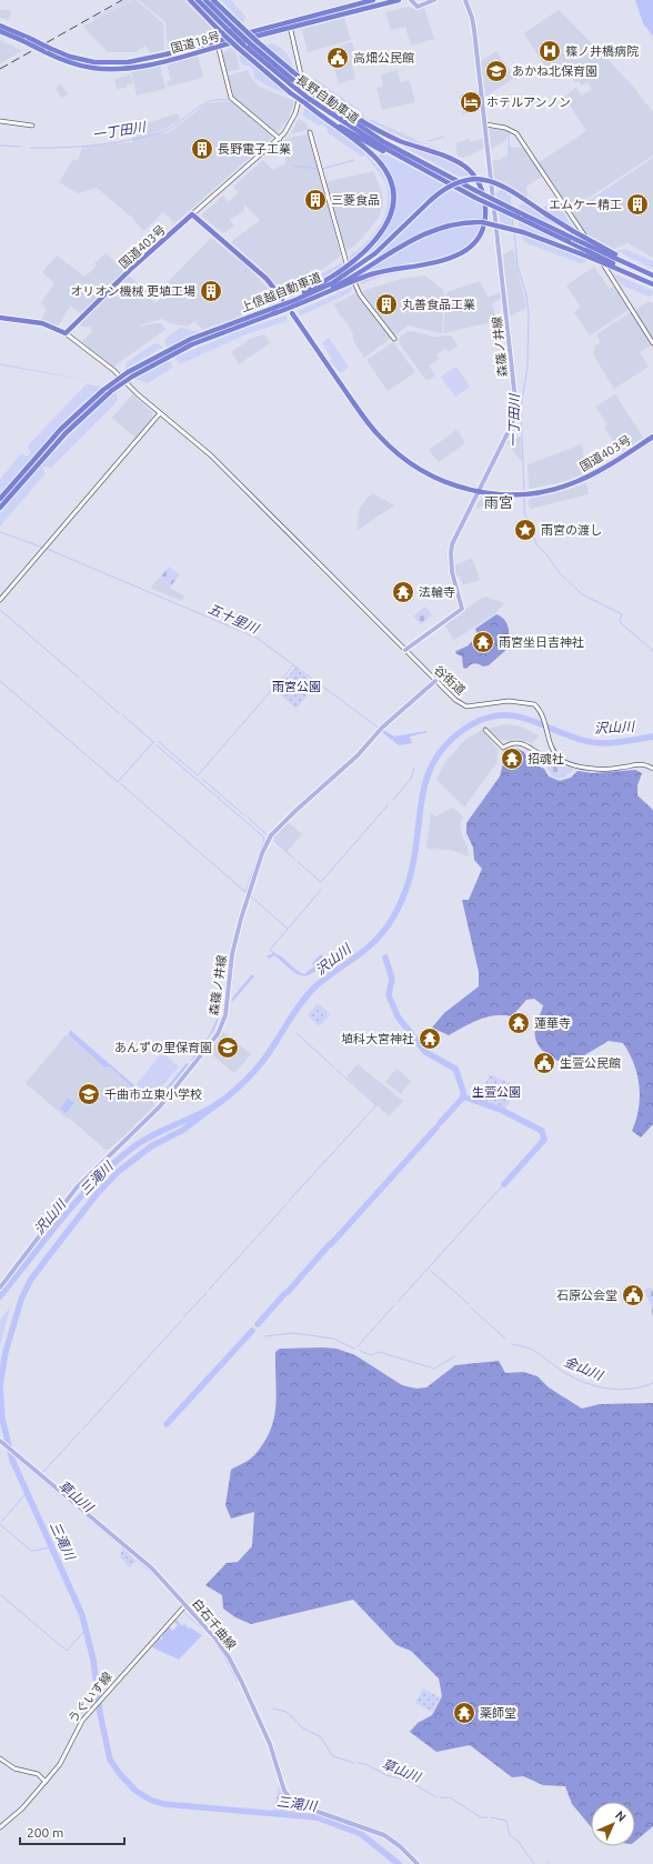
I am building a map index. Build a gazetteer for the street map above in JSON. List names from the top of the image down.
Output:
{
  "streets": {
    "highway": [
      "国道18号",
      "長野自動車道",
      "国道403号",
      "上信越自動車道"
    ],
    "main road": ["森篠ノ井線", "白石千曲線"],
    "street": ["谷街道", "うぐいす線"]
  },
  "crossings": [
    ["長野自動車道", "上信越自動車道"],
    ["国道403号", "森篠ノ井線"],
    ["国道403号", "谷街道"],
    ["森篠ノ井線", "谷街道"],
    ["白石千曲線", "うぐいす線"]
  ],
  "districts": ["雨宮"],
  "water": [
    "一丁田川",
    "五十里川",
    "沢山川",
    "三滝川",
    "金山川",
    "草山川"
  ],
  "parks": ["雨宮公園", "生萱公園"],
  "places": {
    "hospital": ["篠ノ井橋病院"],
    "public building": ["高畑公民館", "生萱公民館", "石原公会堂"],
    "school or university": ["あかね北保育園", "あんずの里保育園", "千曲市立東小学校"],
    "hotel": ["ホテルアンノン"],
    "building": [
      "長野電子工業",
      "三菱食品",
      "エムケー精工",
      "オリオン機械 更埴工場",
      "丸善食品工業"
    ],
    "place": ["雨宮の渡し"],
    "temple": [
      "法輪寺",
      "雨宮坐日吉神社",
      "招魂社",
      "蓮華寺",
      "埴科大宮神社",
      "薬師堂"
    ]
  },
  "scale_bar": "200 m",
  "north": "top right"
}
